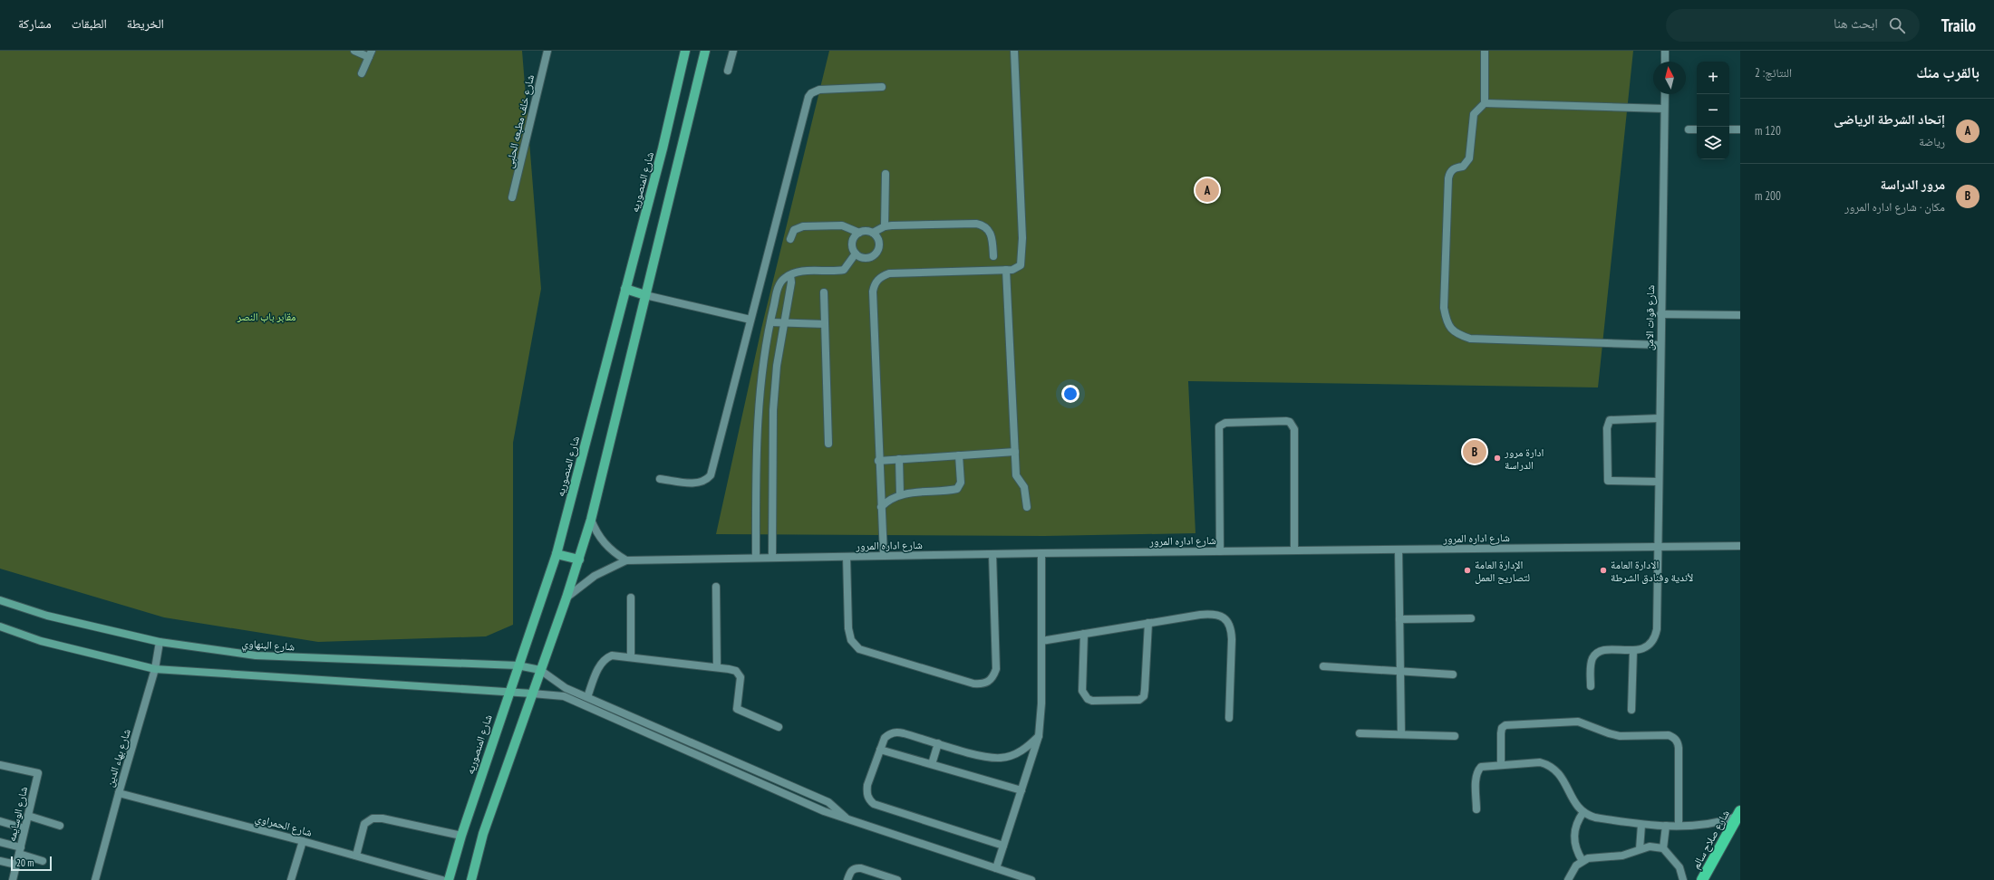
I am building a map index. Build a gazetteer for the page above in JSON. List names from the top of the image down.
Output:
{
  "streets": {
    "highway": ["شارع صلاح سالم"],
    "main road": ["شارع المنصوريه", "شارع البنهاوي"],
    "street": [
      "شارع خلف مطبعه الحلبى",
      "شارع قوات الامن",
      "شارع اداره المرور",
      "شارع بهاء الدين",
      "شارع الوسايمه",
      "شارع الحمراوي"
    ]
  },
  "crossings": [
    ["شارع المنصوريه", "شارع البنهاوي"],
    ["شارع قوات الامن", "شارع اداره المرور"],
    ["شارع البنهاوي", "شارع بهاء الدين"],
    ["شارع بهاء الدين", "شارع الحمراوي"]
  ],
  "parks": ["مقابر باب النصر"],
  "places": ["ادارة مرور الدراسة", "الإدارة العامة لتصاريح العمل", "الادارة العامة لأندية وفنادق الشرطة"],
  "scale_bar": "20 m",
  "north": "top",
  "page": {
    "header": "Trailo",
    "search": "ابحث هنا",
    "nav": ["الخريطة", "الطبقات", "مشاركة"],
    "heading": ["بالقرب منك", "النتائج: 2"],
    "map_buttons": ["+", "−"],
    "list": [
      {
        "mark": "A",
        "name": "إتحاد الشرطة الرياضى",
        "note": "رياضة",
        "value": "120 m"
      },
      {
        "mark": "B",
        "name": "مرور الدراسة",
        "note": "مكان · شارع اداره المرور",
        "value": "200 m"
      }
    ],
    "pins": ["A", "B"],
    "scale": "20 m"
  }
}
